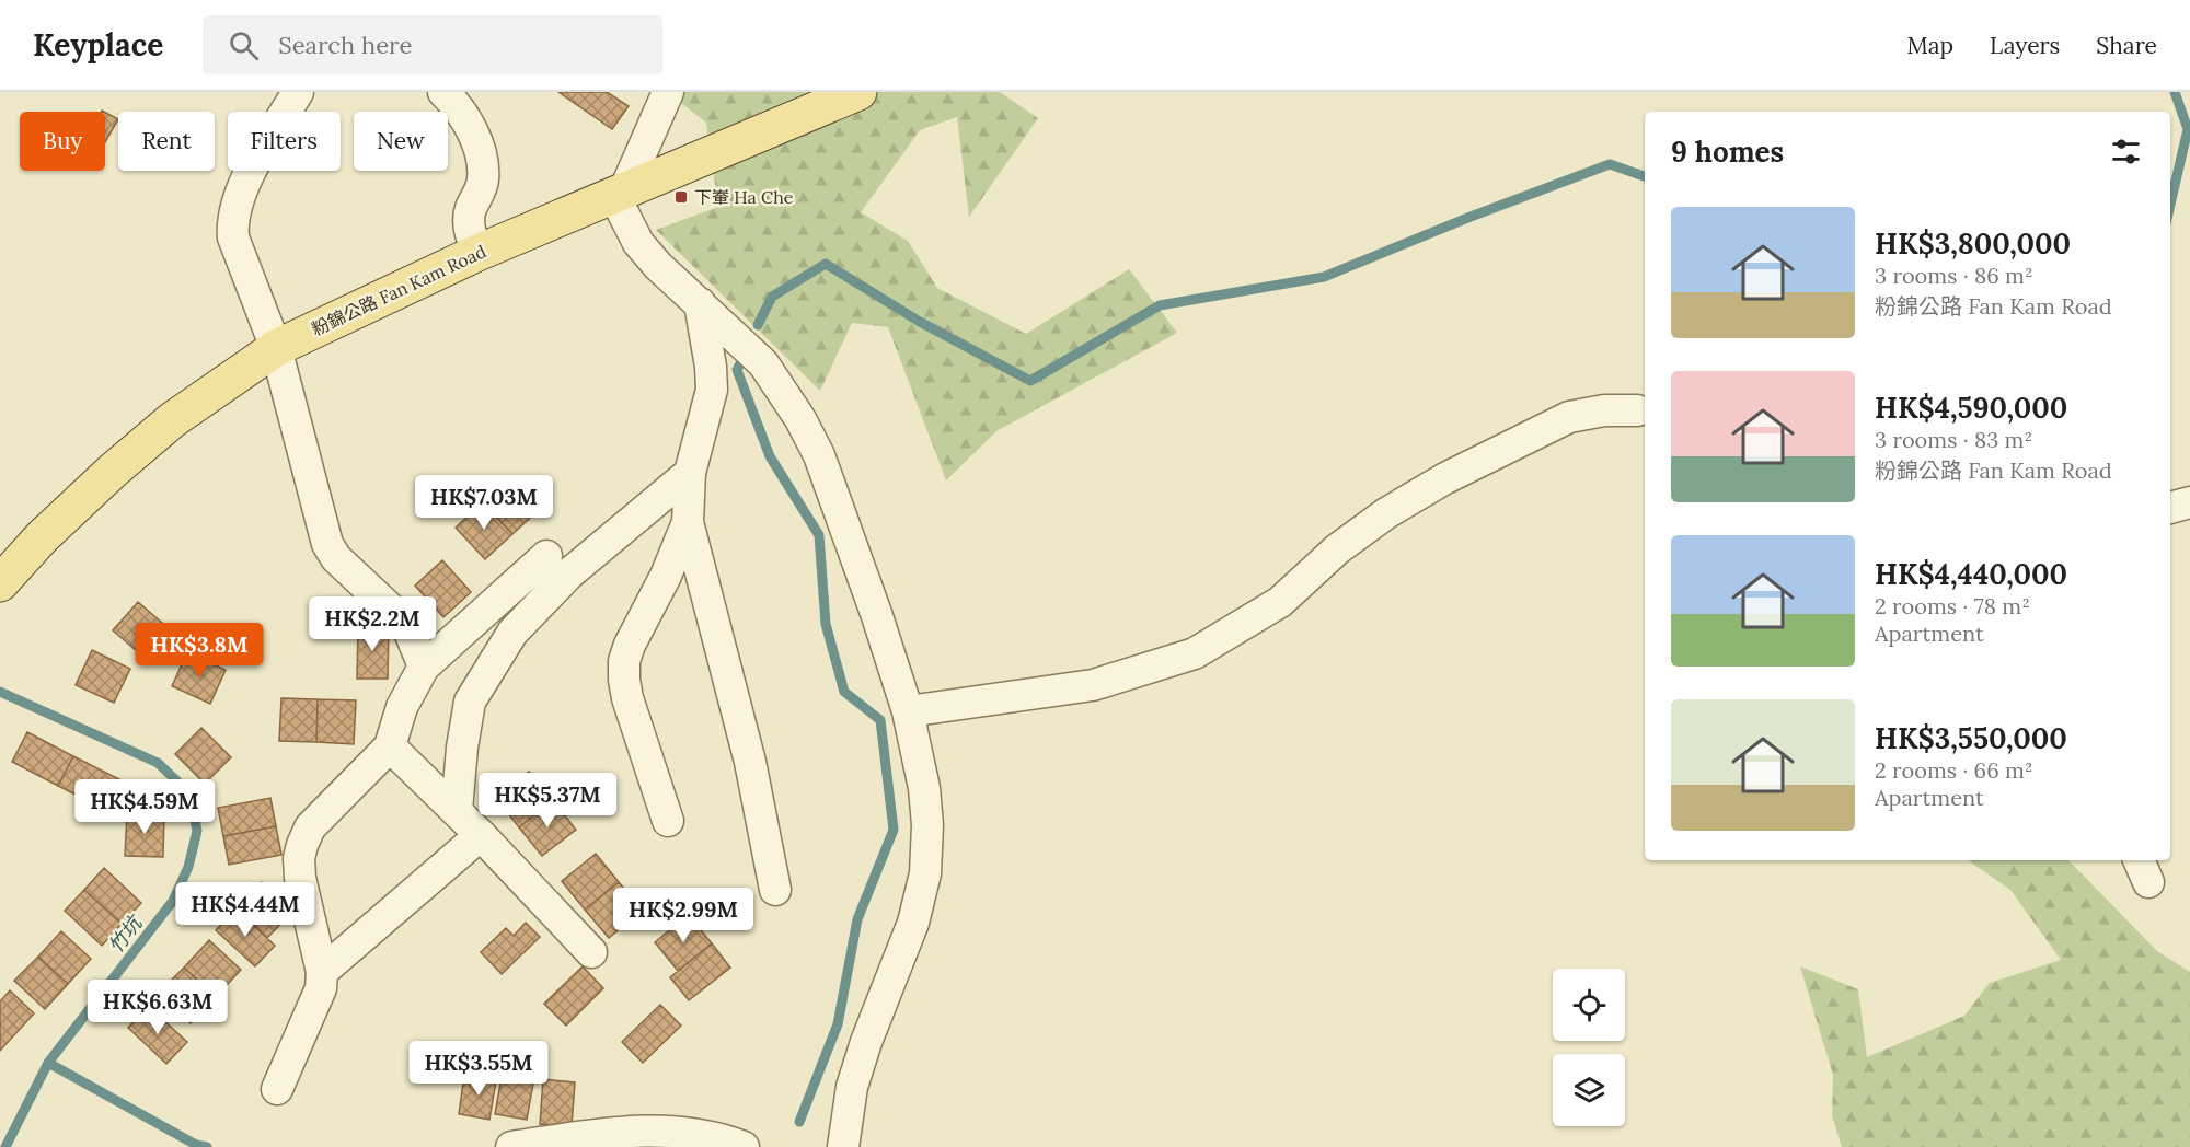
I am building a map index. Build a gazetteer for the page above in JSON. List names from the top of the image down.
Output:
{
  "streets": {
    "main road": ["粉錦公路 Fan Kam Road"]
  },
  "water": ["竹坑"],
  "places": {
    "transit": ["下輋 Ha Che"]
  },
  "page": {
    "header": "Keyplace",
    "search": "Search here",
    "nav": ["Map", "Layers", "Share"],
    "chip": [
      "Buy",
      "Rent",
      "Filters",
      "New"
    ],
    "heading": "9 homes",
    "list": [
      {
        "name": "HK$3,800,000",
        "note": "3 rooms · 86 m² · 粉錦公路 Fan Kam Road"
      },
      {
        "name": "HK$4,590,000",
        "note": "3 rooms · 83 m² · 粉錦公路 Fan Kam Road"
      },
      {
        "name": "HK$4,440,000",
        "note": "2 rooms · 78 m² · Apartment"
      },
      {
        "name": "HK$3,550,000",
        "note": "2 rooms · 66 m² · Apartment"
      }
    ],
    "price": [
      "HK$7.03M",
      "HK$2.2M",
      "HK$3.8M",
      "HK$5.37M",
      "HK$4.59M",
      "HK$4.44M",
      "HK$2.99M",
      "HK$6.63M",
      "HK$3.55M"
    ]
  }
}
